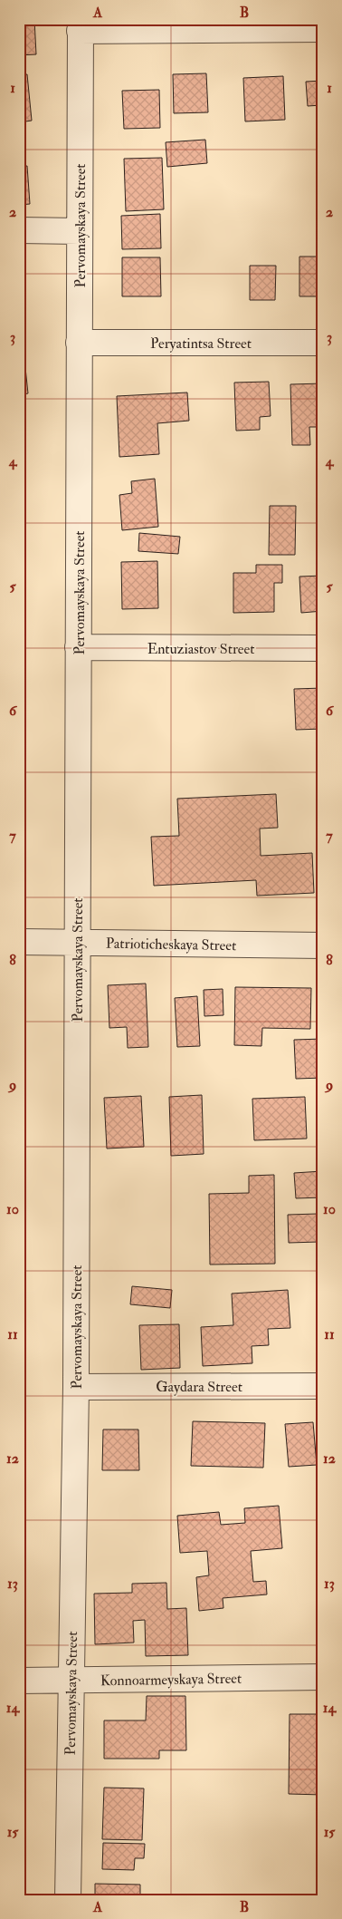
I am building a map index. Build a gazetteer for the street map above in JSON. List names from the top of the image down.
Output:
{
  "streets": {
    "street": [
      "Pervomayskaya Street",
      "Peryatintsa Street",
      "Entuziastov Street",
      "Patrioticheskaya Street",
      "Gaydara Street",
      "Konnoarmeyskaya Street"
    ]
  },
  "crossings": [
    ["Pervomayskaya Street", "Peryatintsa Street"],
    ["Pervomayskaya Street", "Entuziastov Street"],
    ["Pervomayskaya Street", "Patrioticheskaya Street"],
    ["Pervomayskaya Street", "Gaydara Street"],
    ["Pervomayskaya Street", "Konnoarmeyskaya Street"]
  ],
  "grid": {
    "columns": ["A", "B"],
    "rows": [
      "1",
      "2",
      "3",
      "4",
      "5",
      "6",
      "7",
      "8",
      "9",
      "10",
      "11",
      "12",
      "13",
      "14",
      "15"
    ]
  }
}
